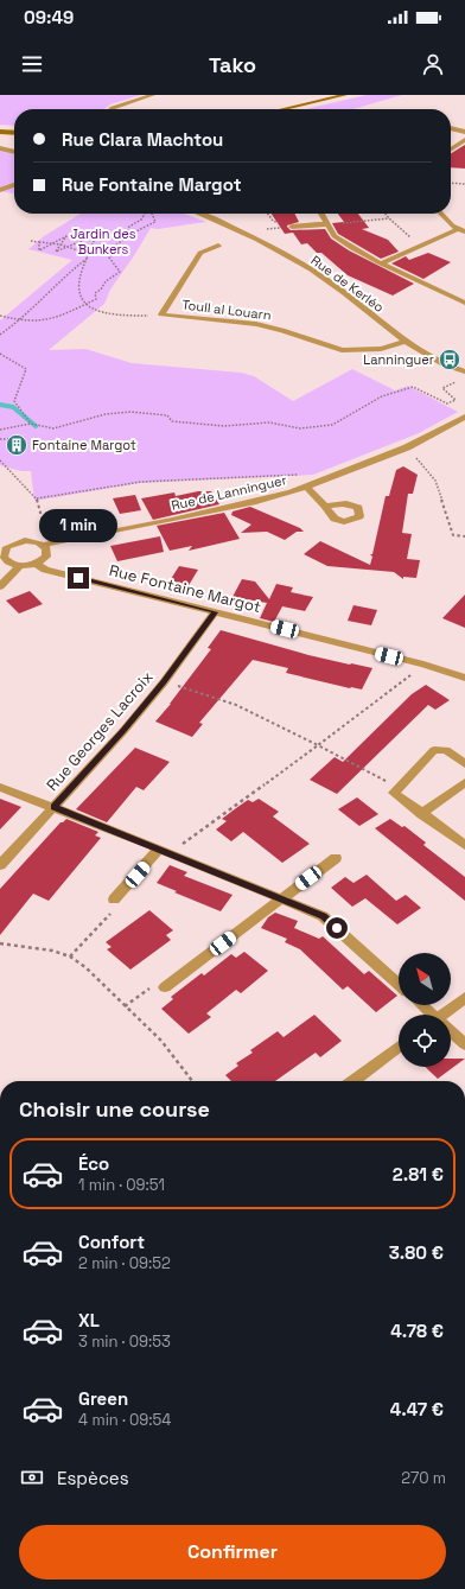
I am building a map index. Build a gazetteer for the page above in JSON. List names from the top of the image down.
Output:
{
  "streets": {
    "street": [
      "Rue de Kerléo",
      "Toull al Louarn",
      "Rue de Lanninguer",
      "Rue Fontaine Margot",
      "Rue Georges Lacroix"
    ]
  },
  "crossings": [
    ["Rue de Kerléo", "Toull al Louarn"],
    ["Rue Fontaine Margot", "Rue Georges Lacroix"]
  ],
  "parks": ["Jardin des Bunkers"],
  "places": {
    "bus stop": ["Lanninguer"],
    "building": ["Fontaine Margot"]
  },
  "north": "top left",
  "page": {
    "status": "09:49",
    "header": "Tako",
    "banner": ["Rue Clara Machtou", "Rue Fontaine Margot"],
    "bubble": "1 min",
    "heading": "Choisir une course",
    "list": [
      {
        "name": "Éco",
        "note": "1 min · 09:51",
        "value": "2.81 €"
      },
      {
        "name": "Confort",
        "note": "2 min · 09:52",
        "value": "3.80 €"
      },
      {
        "name": "XL",
        "note": "3 min · 09:53",
        "value": "4.78 €"
      },
      {
        "name": "Green",
        "note": "4 min · 09:54",
        "value": "4.47 €"
      }
    ],
    "pay": ["Espèces", "270 m"],
    "buttons": "Confirmer"
  }
}
